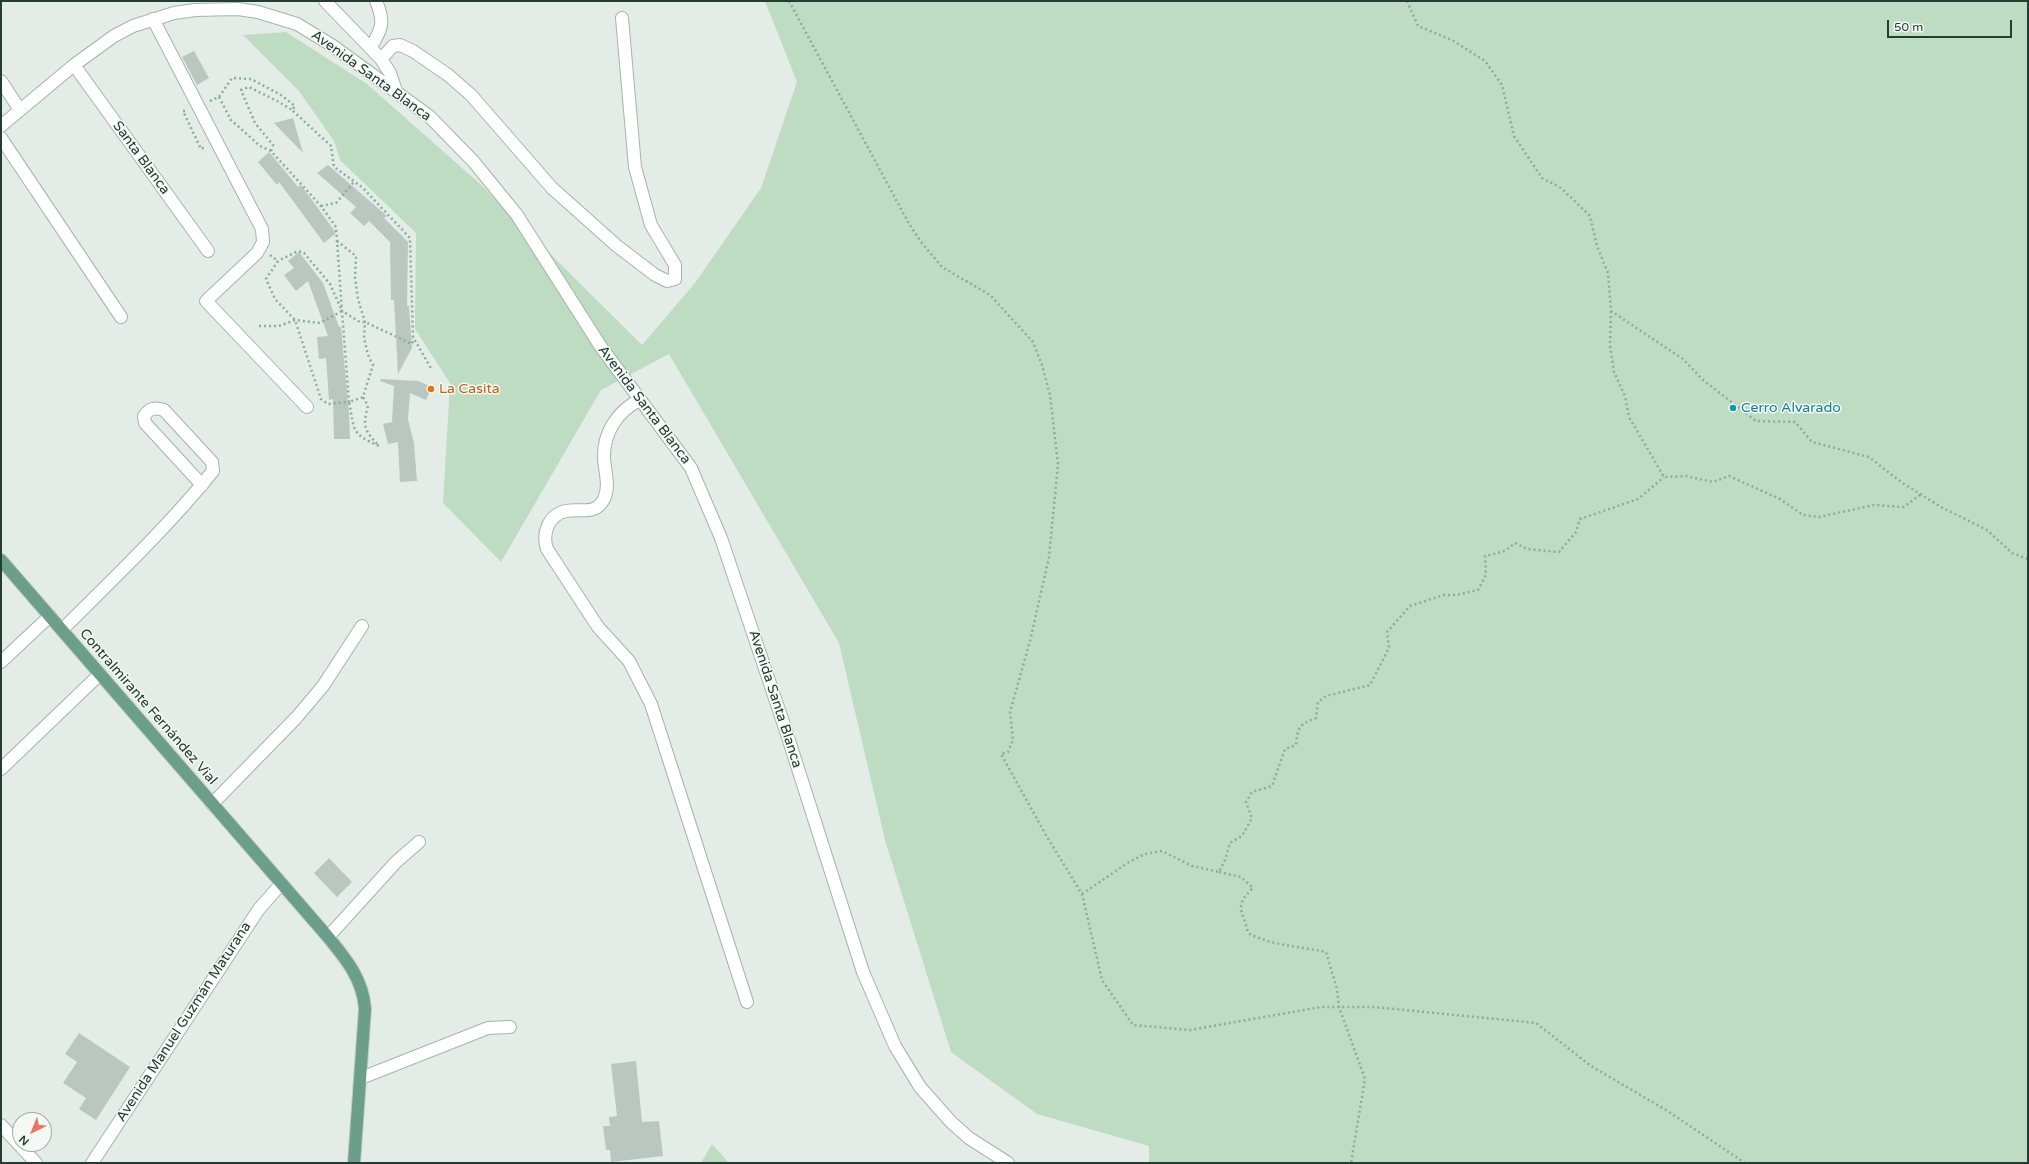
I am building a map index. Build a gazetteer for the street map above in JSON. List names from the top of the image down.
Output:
{
  "streets": {
    "main road": ["Contralmirante Fernández Vial"],
    "street": ["Avenida Santa Blanca", "Santa Blanca", "Avenida Manuel Guzmán Maturana"]
  },
  "crossings": [
    ["Avenida Santa Blanca", "Santa Blanca"],
    ["Contralmirante Fernández Vial", "Avenida Manuel Guzmán Maturana"]
  ],
  "places": ["La Casita", "Cerro Alvarado"],
  "scale_bar": "50 m",
  "north": "bottom left"
}
